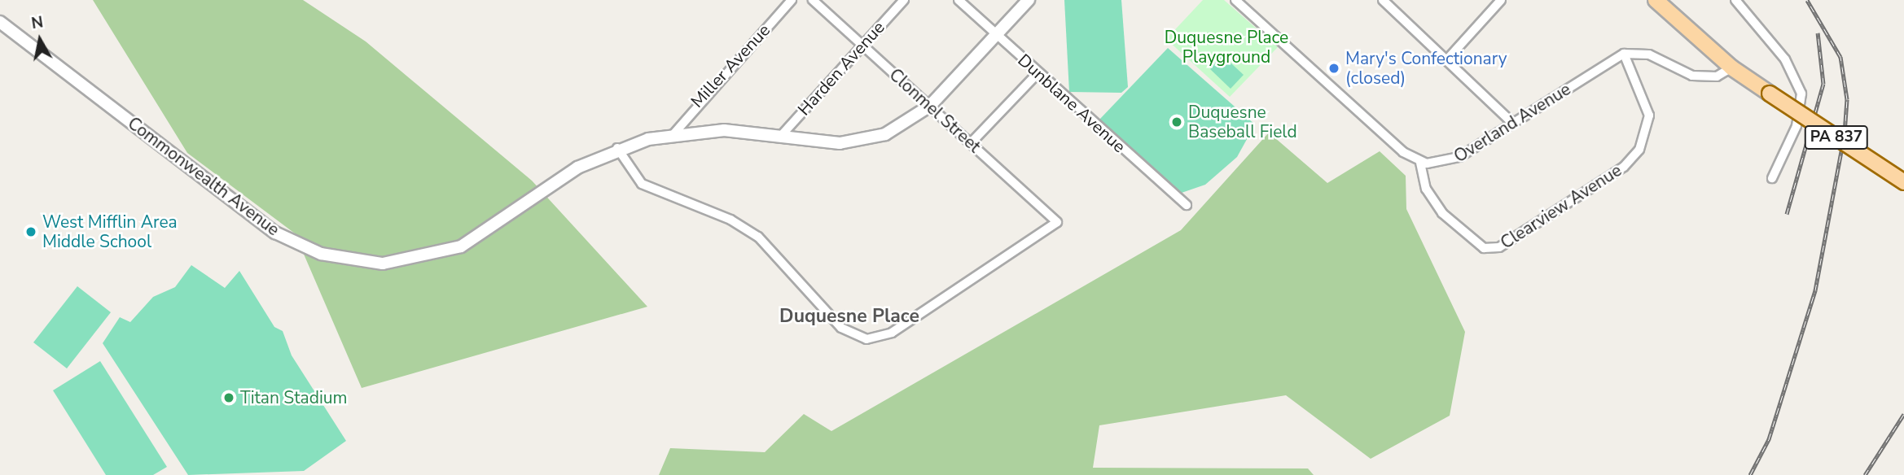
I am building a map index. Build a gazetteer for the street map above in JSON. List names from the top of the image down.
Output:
{
  "streets": {
    "main road": ["PA 837"],
    "street": [
      "Miller Avenue",
      "Harden Avenue",
      "Dunblane Avenue",
      "Clonmel Street",
      "Overland Avenue",
      "Commonwealth Avenue",
      "Clearview Avenue"
    ]
  },
  "crossings": [
    ["Miller Avenue", "Commonwealth Avenue"],
    ["Harden Avenue", "Clonmel Street"],
    ["Harden Avenue", "Commonwealth Avenue"],
    ["Dunblane Avenue", "Commonwealth Avenue"],
    ["Clonmel Street", "Commonwealth Avenue"],
    ["Overland Avenue", "Clearview Avenue"]
  ],
  "districts": ["Duquesne Place"],
  "parks": ["Duquesne Place Playground"],
  "places": [
    "Mary's Confectionary (closed)",
    "Duquesne Baseball Field",
    "West Mifflin Area Middle School",
    "Titan Stadium"
  ],
  "north": "top"
}
